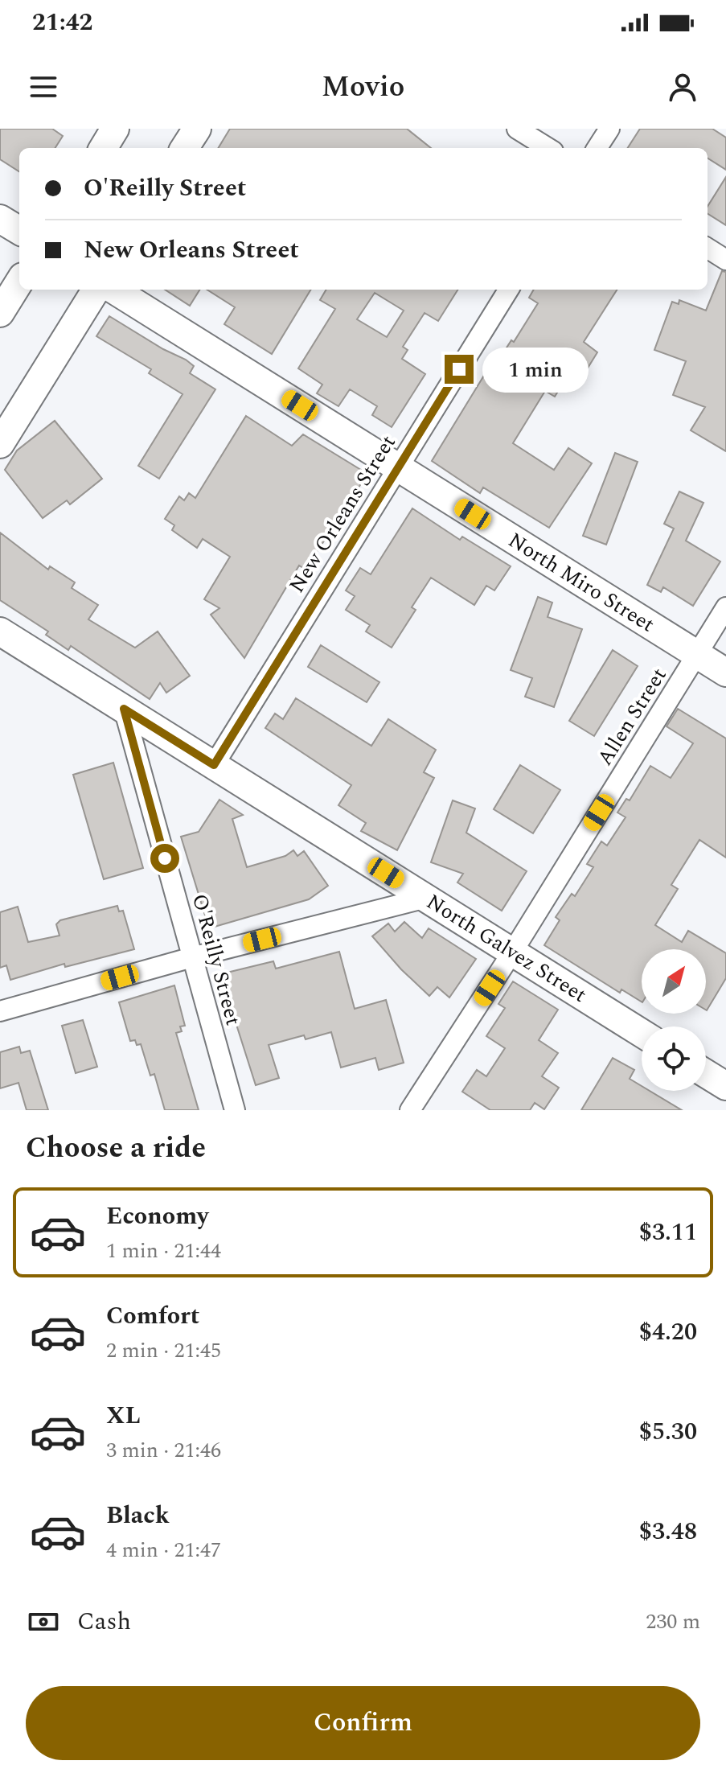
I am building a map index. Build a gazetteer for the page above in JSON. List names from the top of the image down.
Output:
{
  "streets": {
    "street": [
      "New Orleans Street",
      "North Miro Street",
      "Allen Street",
      "North Galvez Street",
      "O'Reilly Street"
    ]
  },
  "crossings": [
    ["New Orleans Street", "North Miro Street"],
    ["New Orleans Street", "North Galvez Street"],
    ["North Miro Street", "Allen Street"],
    ["Allen Street", "North Galvez Street"],
    ["North Galvez Street", "O'Reilly Street"]
  ],
  "north": "top right",
  "page": {
    "status": "21:42",
    "header": "Movio",
    "banner": ["O'Reilly Street", "New Orleans Street"],
    "bubble": "1 min",
    "heading": "Choose a ride",
    "list": [
      {
        "name": "Economy",
        "note": "1 min · 21:44",
        "value": "$3.11"
      },
      {
        "name": "Comfort",
        "note": "2 min · 21:45",
        "value": "$4.20"
      },
      {
        "name": "XL",
        "note": "3 min · 21:46",
        "value": "$5.30"
      },
      {
        "name": "Black",
        "note": "4 min · 21:47",
        "value": "$3.48"
      }
    ],
    "pay": ["Cash", "230 m"],
    "buttons": "Confirm"
  }
}
